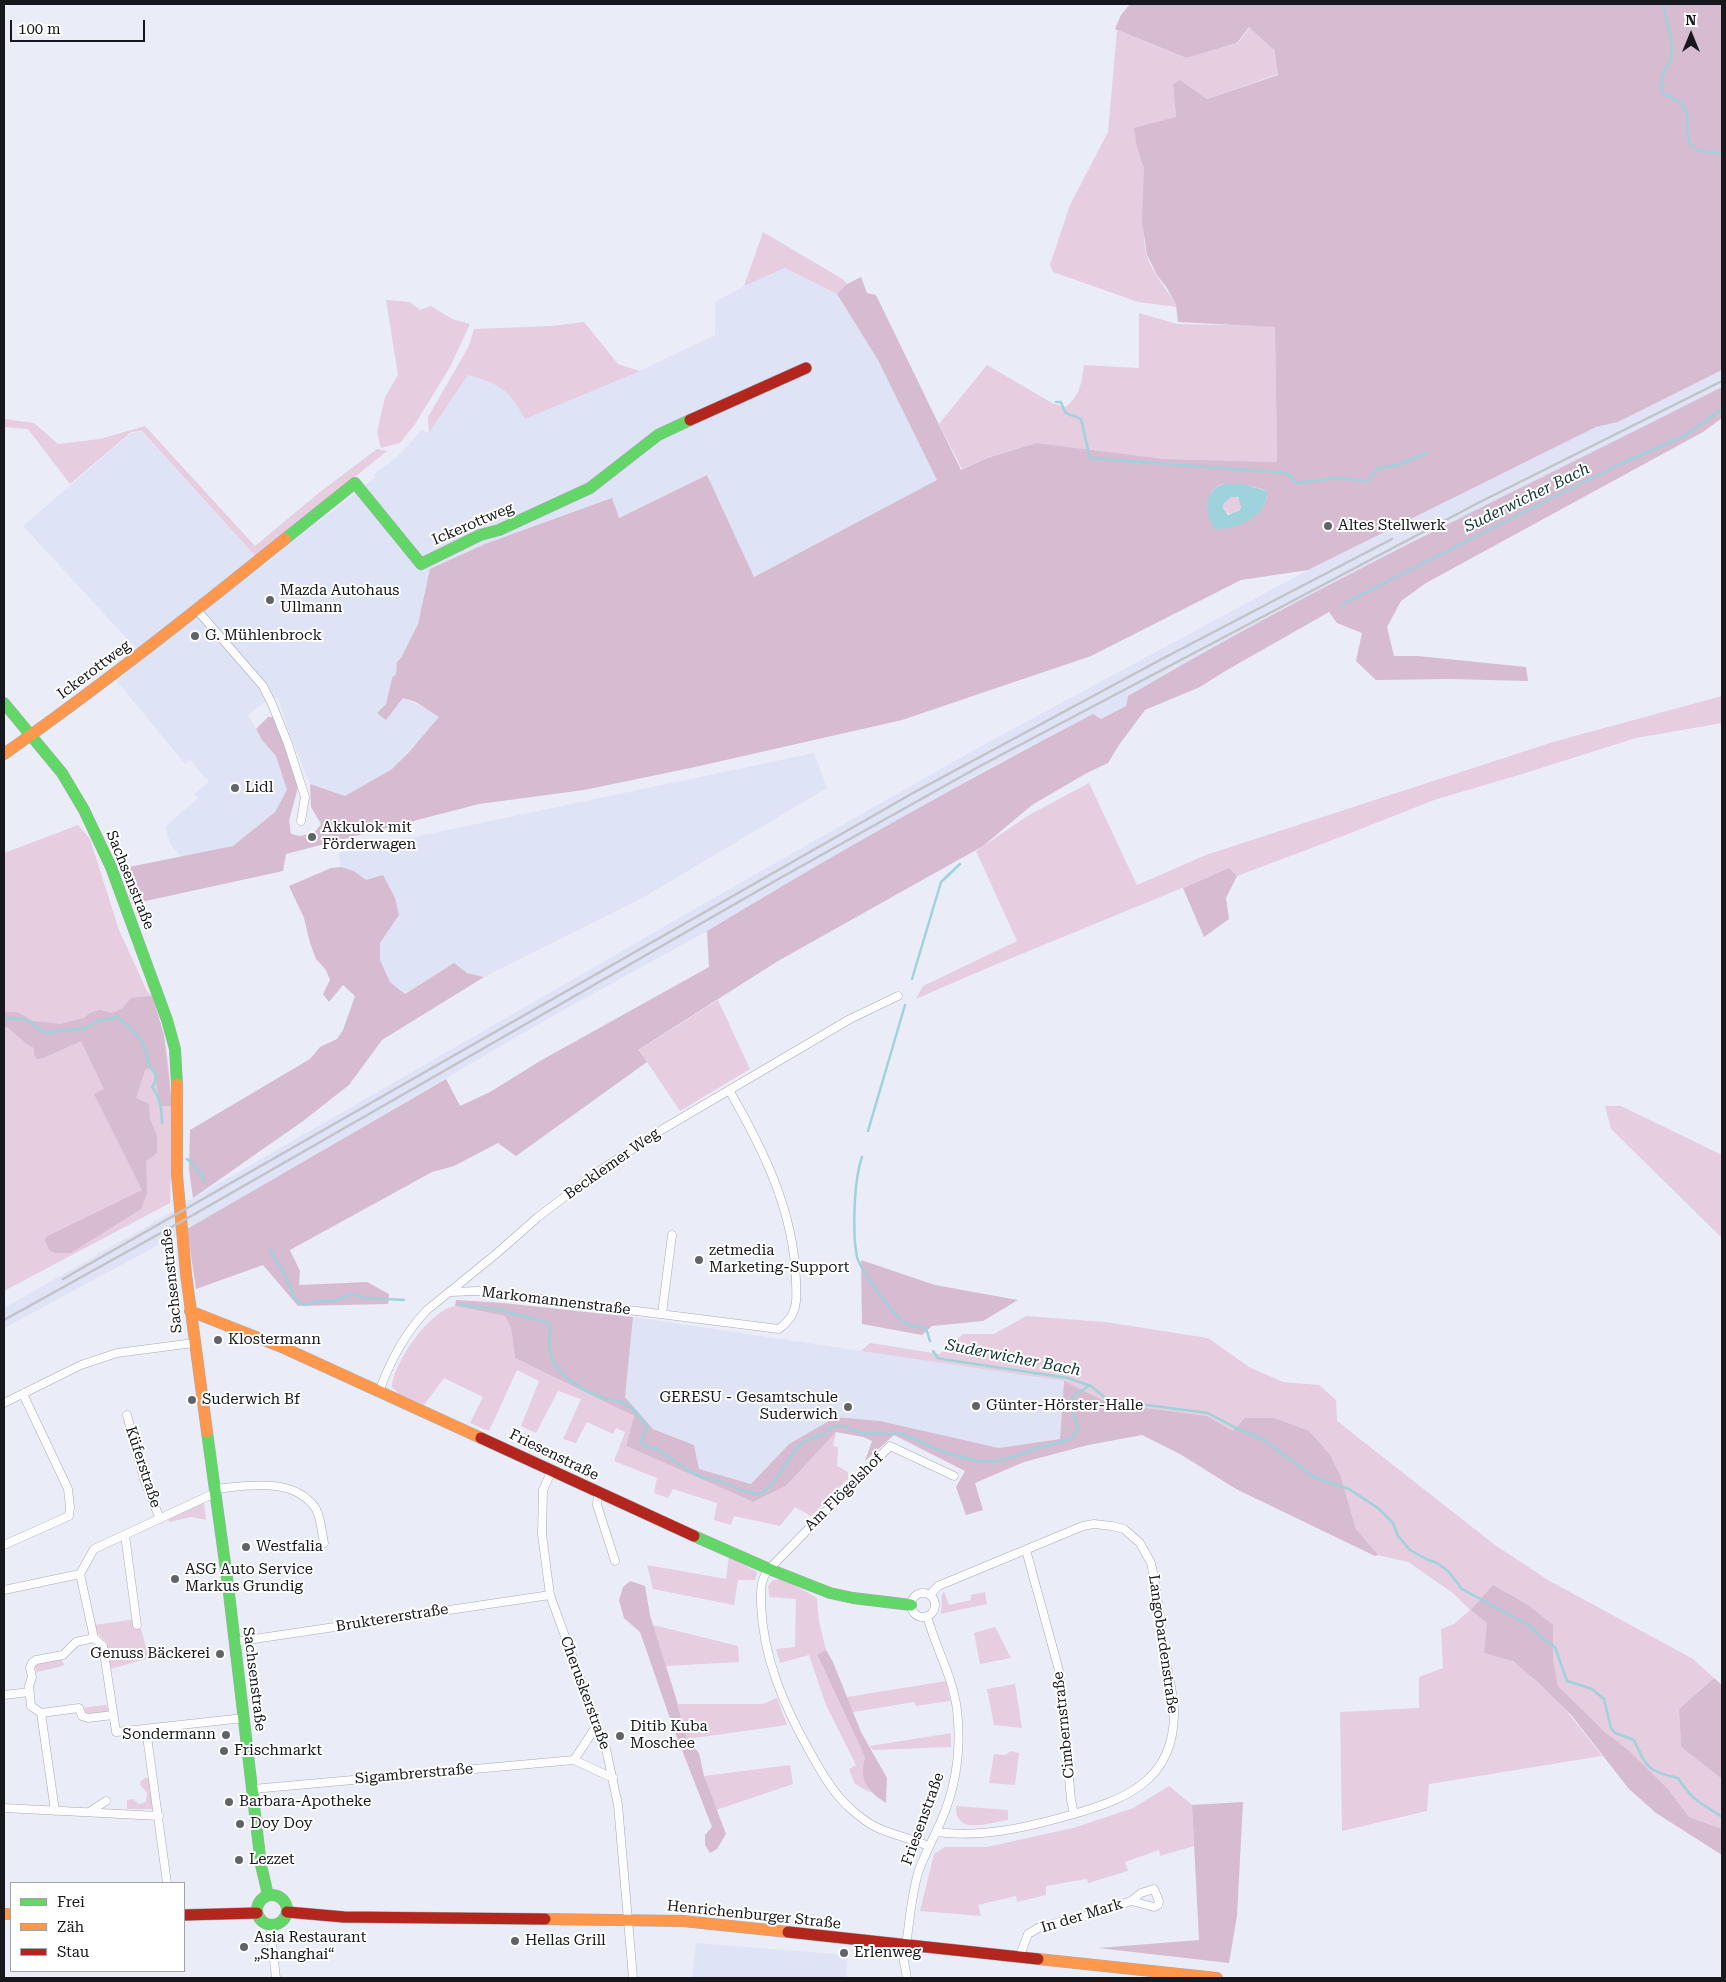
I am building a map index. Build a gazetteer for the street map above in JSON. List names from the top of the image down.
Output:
{
  "streets": {
    "street": [
      "Ickerottweg",
      "Sachsenstraße",
      "Becklemer Weg",
      "Markomannenstraße",
      "Friesenstraße",
      "Küferstraße",
      "Am Flögelshof",
      "Bruktererstraße",
      "Langobardenstraße",
      "Cheruskerstraße",
      "Cimbernstraße",
      "Sigambrerstraße",
      "Henrichenburger Straße",
      "In der Mark"
    ]
  },
  "crossings": [
    ["Ickerottweg", "Sachsenstraße"],
    ["Sachsenstraße", "Friesenstraße"],
    ["Sachsenstraße", "Küferstraße"],
    ["Sachsenstraße", "Bruktererstraße"],
    ["Sachsenstraße", "Sigambrerstraße"],
    ["Sachsenstraße", "Henrichenburger Straße"],
    ["Becklemer Weg", "Markomannenstraße"],
    ["Becklemer Weg", "Friesenstraße"],
    ["Friesenstraße", "Am Flögelshof"],
    ["Friesenstraße", "Langobardenstraße"],
    ["Friesenstraße", "Cheruskerstraße"],
    ["Friesenstraße", "Henrichenburger Straße"],
    ["Bruktererstraße", "Cheruskerstraße"],
    ["Langobardenstraße", "Cimbernstraße"],
    ["Cheruskerstraße", "Sigambrerstraße"],
    ["Cheruskerstraße", "Henrichenburger Straße"],
    ["Henrichenburger Straße", "In der Mark"]
  ],
  "water": ["Suderwicher Bach"],
  "places": [
    "Altes Stellwerk",
    "Mazda Autohaus Ullmann",
    "G. Mühlenbrock",
    "Lidl",
    "Akkulok mit Förderwagen",
    "zetmedia Marketing-Support",
    "Klostermann",
    "Suderwich Bf",
    "Günter-Hörster-Halle",
    "GERESU - Gesamtschule Suderwich",
    "Westfalia",
    "ASG Auto Service Markus Grundig",
    "Genuss Bäckerei",
    "Sondermann",
    "Ditib Kuba Moschee",
    "Frischmarkt",
    "Barbara-Apotheke",
    "Doy Doy",
    "Lezzet",
    "Hellas Grill",
    "Asia Restaurant „Shanghai“",
    "Erlenweg"
  ],
  "legend": ["Frei", "Zäh", "Stau"],
  "scale_bar": "100 m",
  "north": "top"
}
